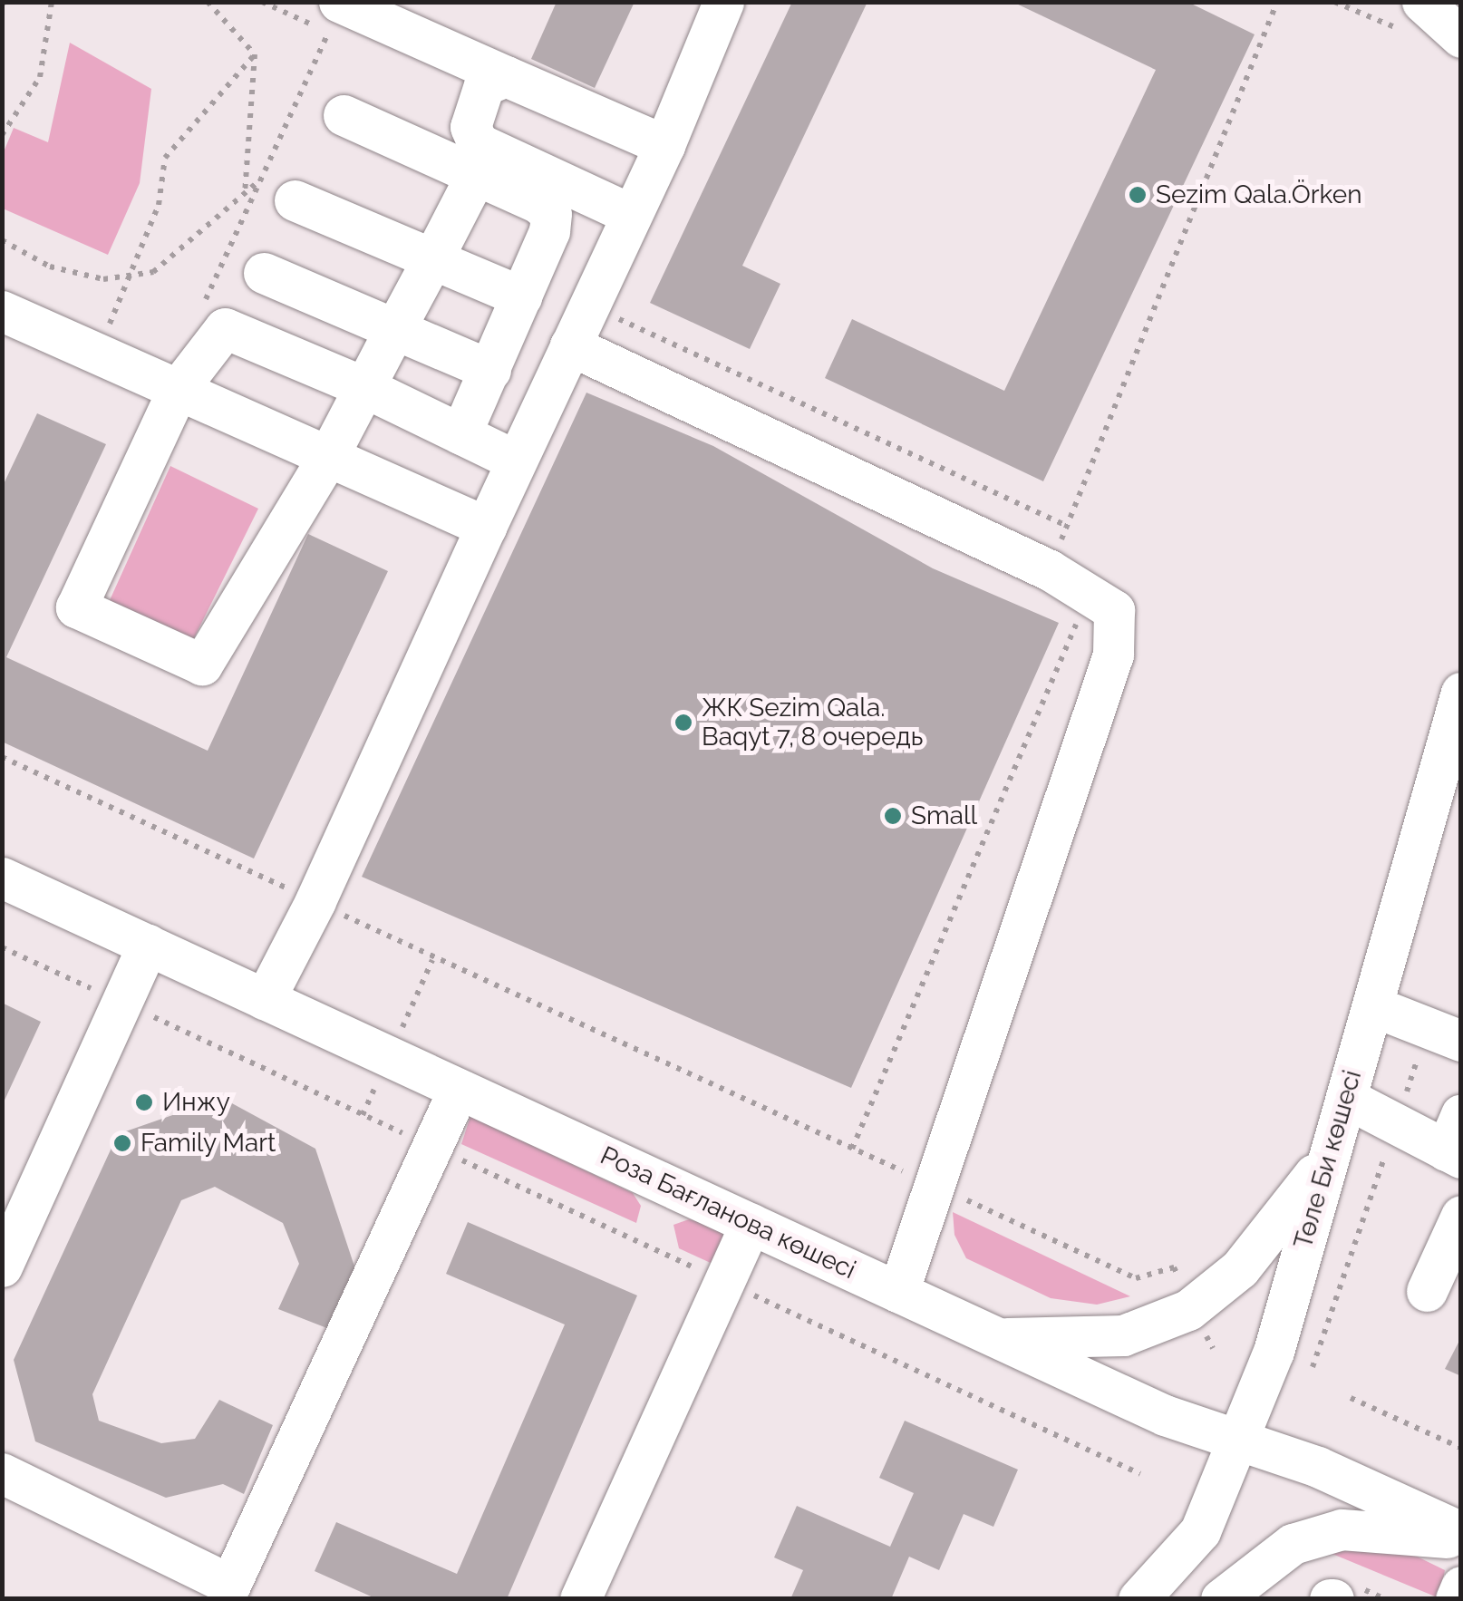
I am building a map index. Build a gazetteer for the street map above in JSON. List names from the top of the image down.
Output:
{
  "streets": {
    "street": ["Төле Би көшесі", "Роза Бағланова көшесі"]
  },
  "crossings": [
    ["Төле Би көшесі", "Роза Бағланова көшесі"]
  ],
  "places": [
    "Sezim Qala.Örken",
    "ЖК Sezim Qala. Baqyt 7, 8 очередь",
    "Small",
    "Инжу",
    "Family Mart"
  ]
}
